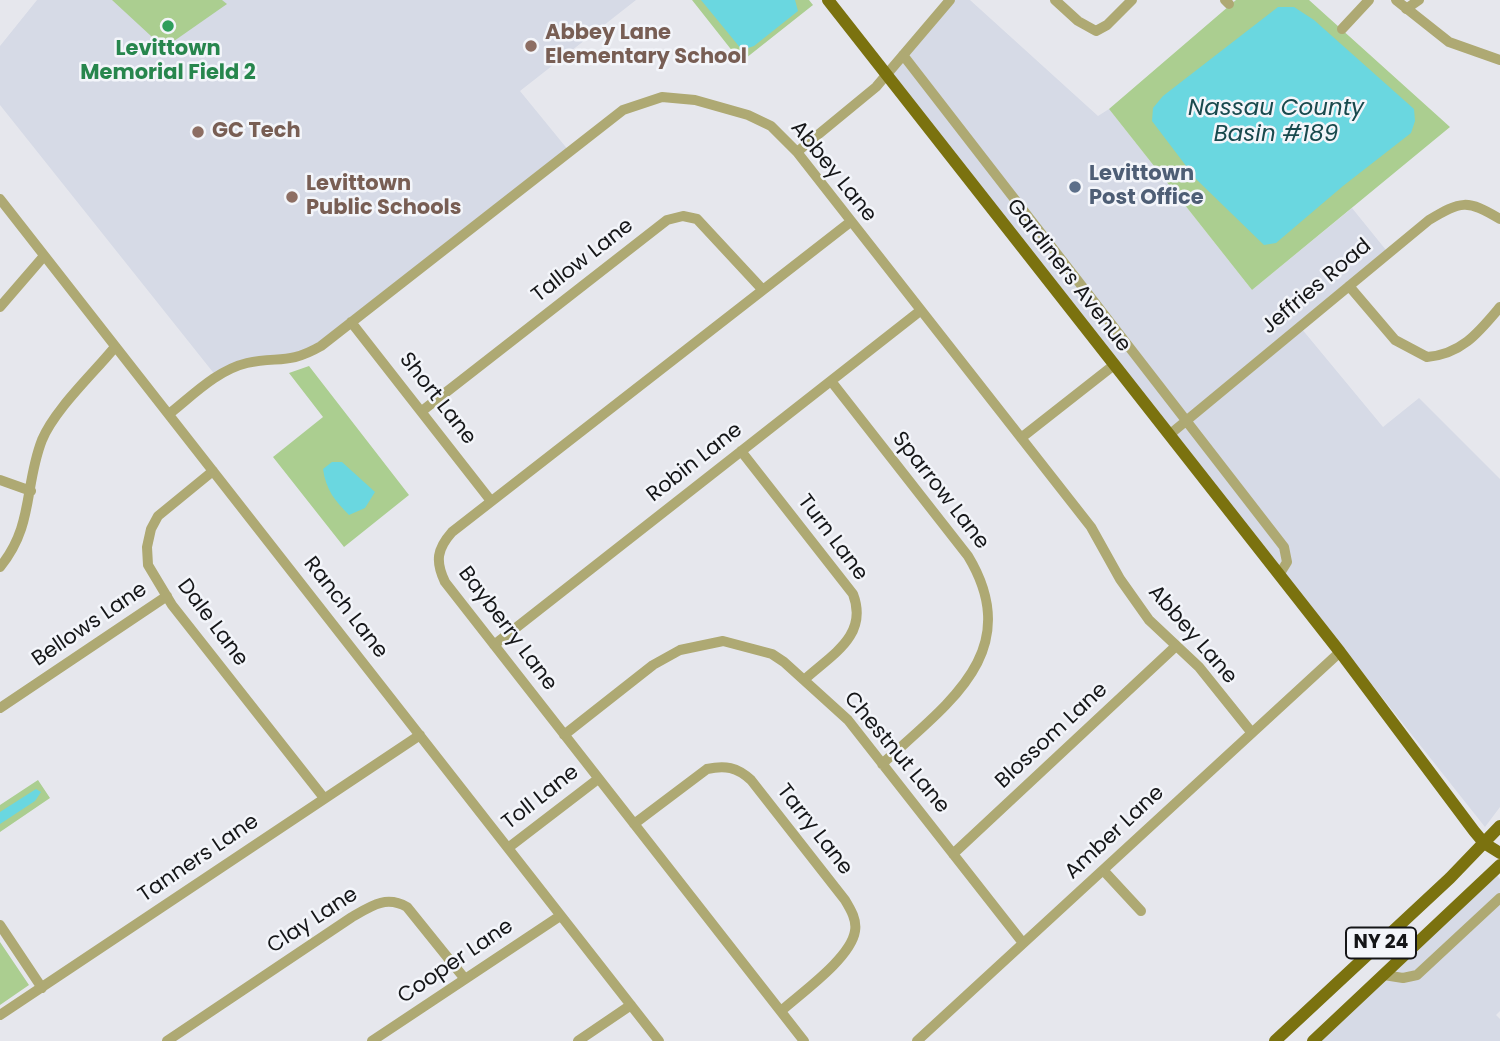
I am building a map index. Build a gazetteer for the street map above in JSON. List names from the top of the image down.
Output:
{
  "streets": {
    "main road": ["Gardiners Avenue", "NY 24"],
    "street": [
      "Abbey Lane",
      "Tallow Lane",
      "Jeffries Road",
      "Short Lane",
      "Robin Lane",
      "Sparrow Lane",
      "Turn Lane",
      "Ranch Lane",
      "Dale Lane",
      "Bellows Lane",
      "Bayberry Lane",
      "Blossom Lane",
      "Chestnut Lane",
      "Toll Lane",
      "Tarry Lane",
      "Amber Lane",
      "Tanners Lane",
      "Clay Lane",
      "Cooper Lane"
    ]
  },
  "crossings": [
    ["Abbey Lane", "Short Lane"],
    ["Abbey Lane", "Robin Lane"],
    ["Abbey Lane", "Ranch Lane"],
    ["Abbey Lane", "Bayberry Lane"],
    ["Abbey Lane", "Blossom Lane"],
    ["Abbey Lane", "Amber Lane"],
    ["Tallow Lane", "Short Lane"],
    ["Tallow Lane", "Bayberry Lane"],
    ["Gardiners Avenue", "Jeffries Road"],
    ["Gardiners Avenue", "Amber Lane"],
    ["Gardiners Avenue", "NY 24"],
    ["Short Lane", "Bayberry Lane"],
    ["Robin Lane", "Sparrow Lane"],
    ["Robin Lane", "Turn Lane"],
    ["Robin Lane", "Bayberry Lane"],
    ["Sparrow Lane", "Chestnut Lane"],
    ["Turn Lane", "Chestnut Lane"],
    ["Ranch Lane", "Dale Lane"],
    ["Ranch Lane", "Toll Lane"],
    ["Ranch Lane", "Tanners Lane"],
    ["Ranch Lane", "Cooper Lane"],
    ["Dale Lane", "Bellows Lane"],
    ["Dale Lane", "Tanners Lane"],
    ["Bayberry Lane", "Chestnut Lane"],
    ["Bayberry Lane", "Toll Lane"],
    ["Bayberry Lane", "Tarry Lane"],
    ["Blossom Lane", "Chestnut Lane"],
    ["Chestnut Lane", "Amber Lane"],
    ["Clay Lane", "Cooper Lane"]
  ],
  "water": ["Nassau County Basin #189"],
  "places": [
    "Levittown Memorial Field 2",
    "Abbey Lane Elementary School",
    "GC Tech",
    "Levittown Post Office",
    "Levittown Public Schools"
  ]
}
